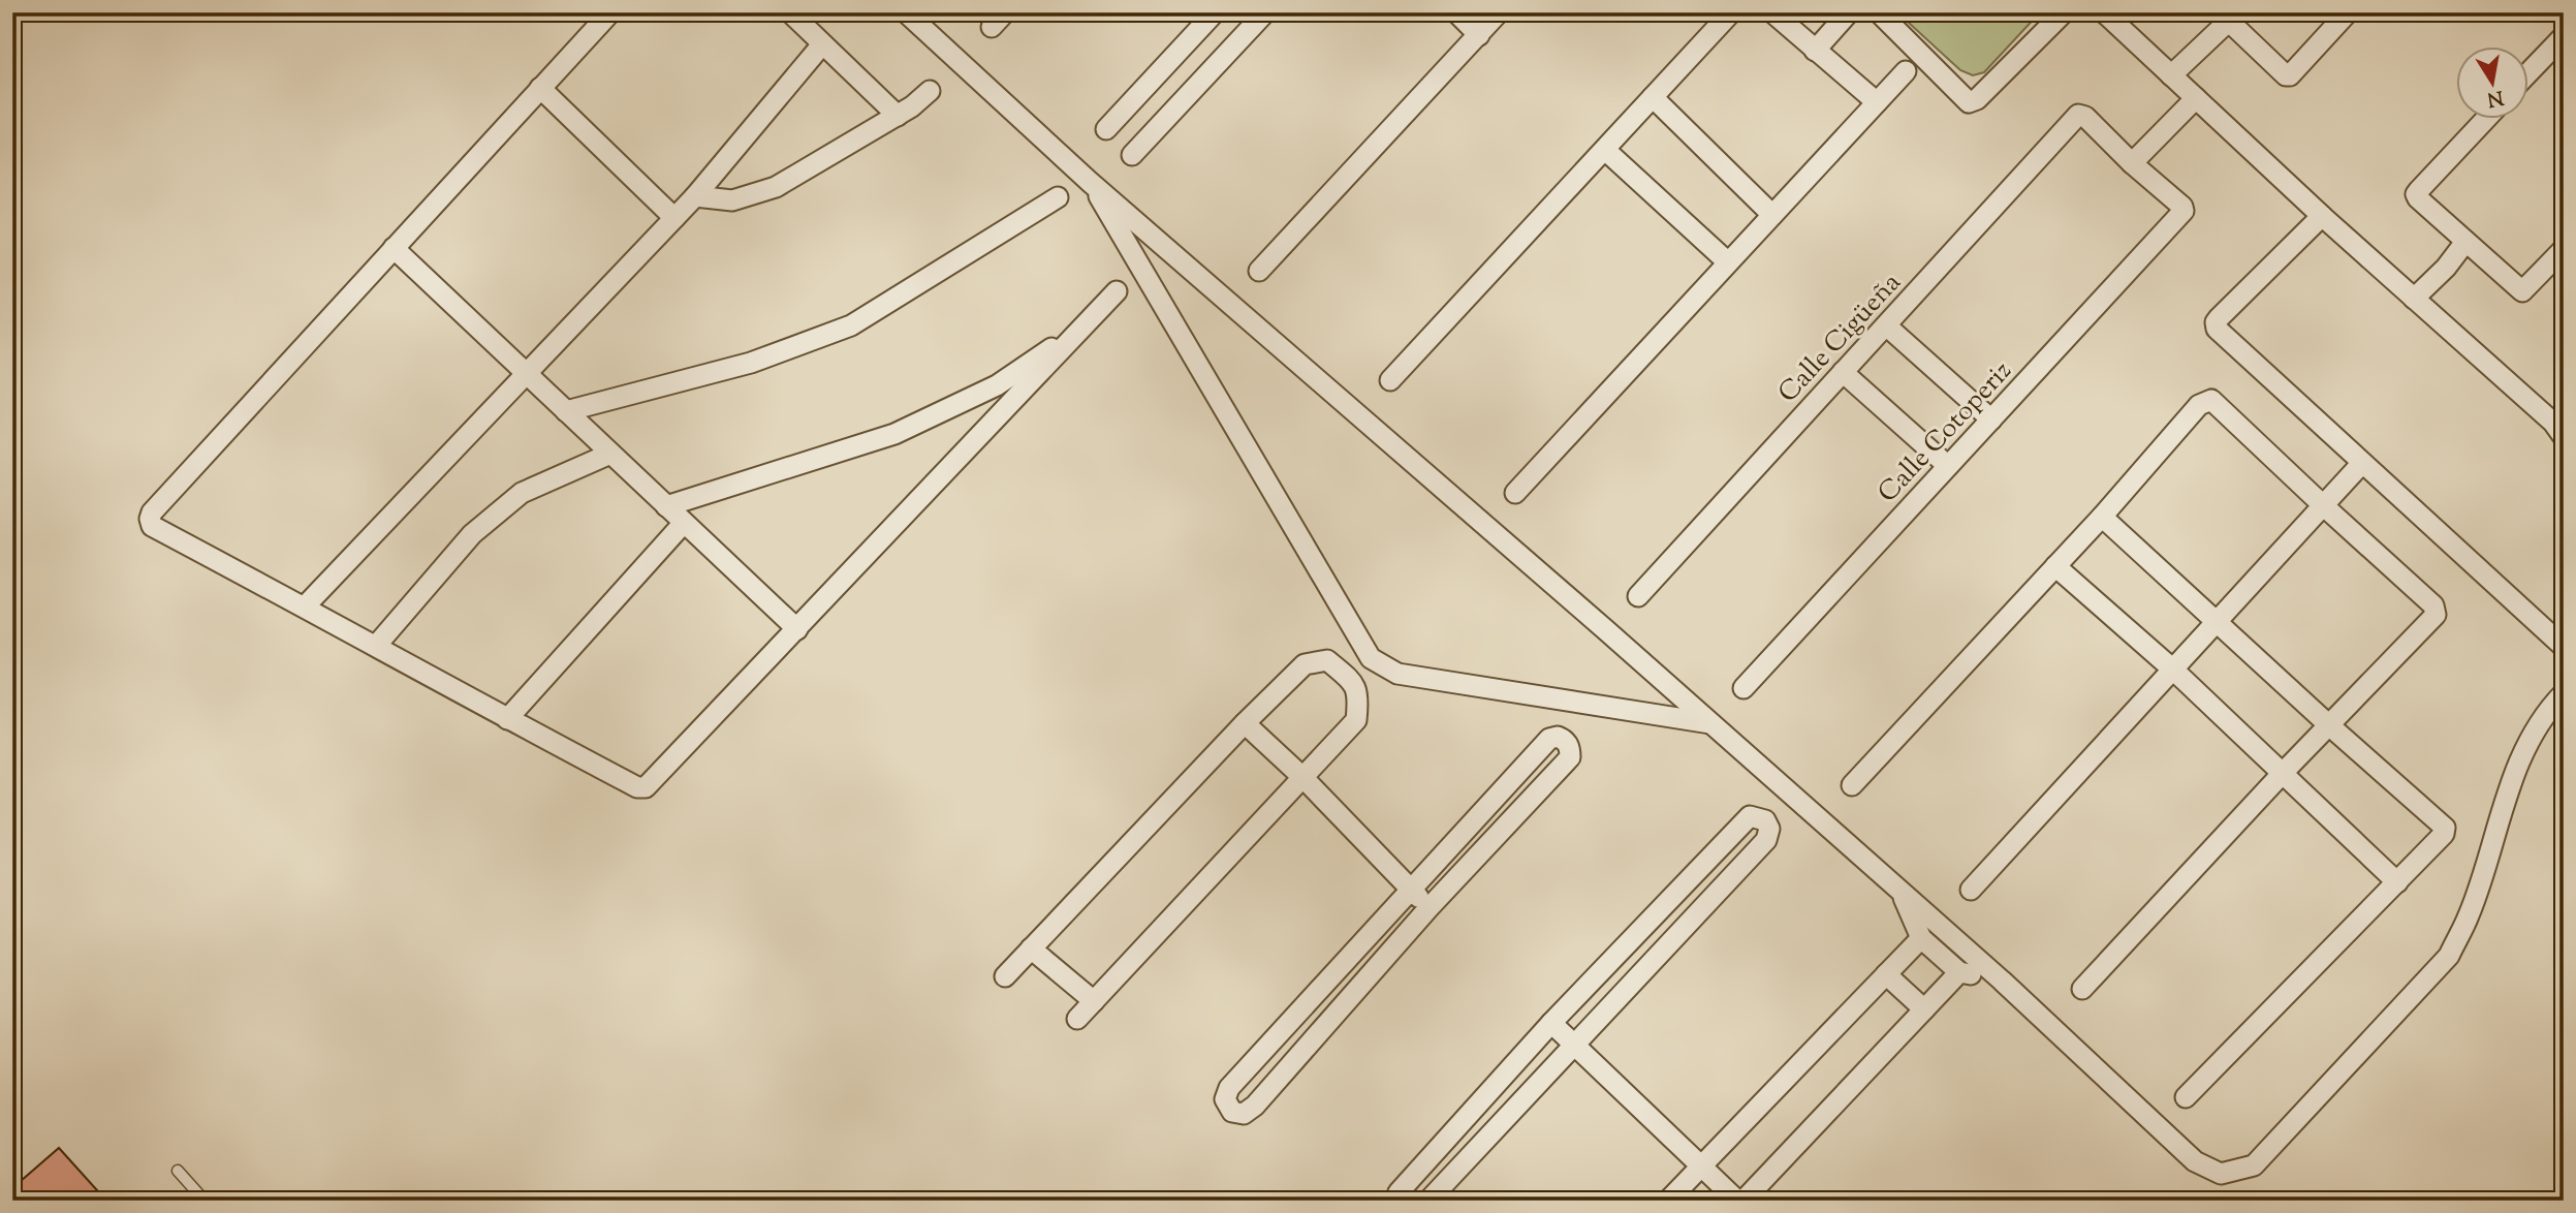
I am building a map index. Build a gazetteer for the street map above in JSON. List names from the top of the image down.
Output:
{
  "streets": {
    "street": ["Calle Cigüeña", "Calle Cotoperiz"]
  },
  "crossings": [
    ["Calle Cigüeña", "Calle Cotoperiz"]
  ],
  "north": "bottom"
}
